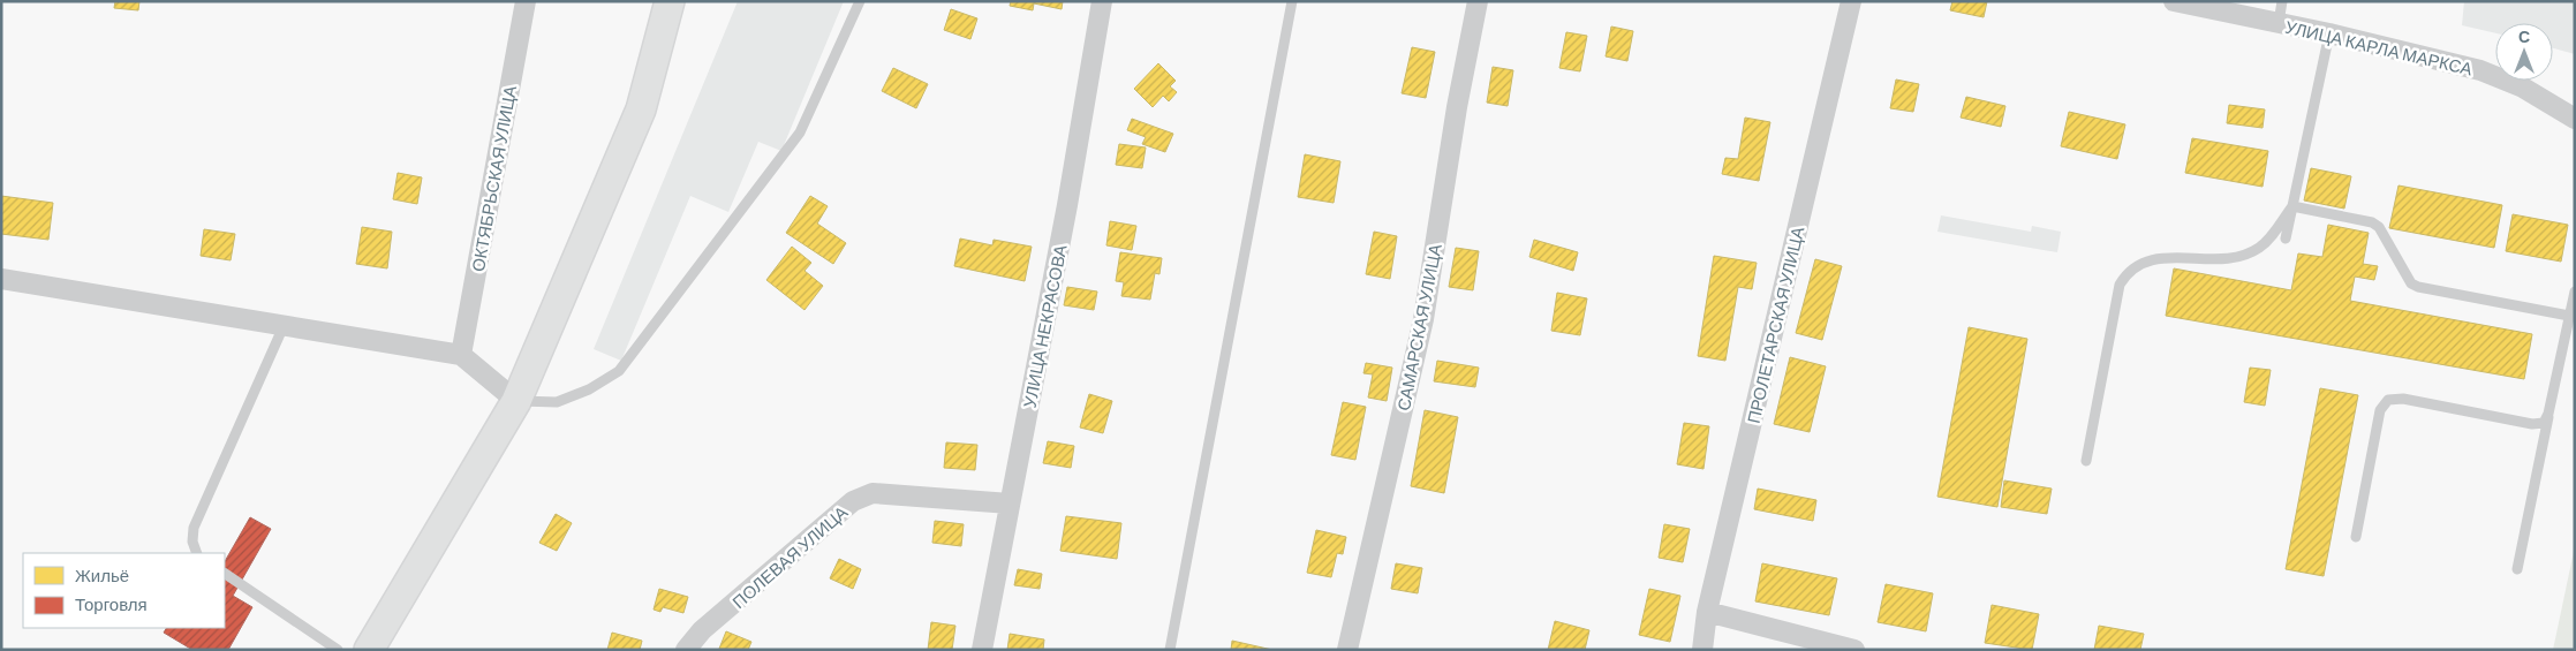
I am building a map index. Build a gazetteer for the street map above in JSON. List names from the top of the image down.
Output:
{
  "streets": {
    "street": [
      "УЛИЦА КАРЛА МАРКСА",
      "ОКТЯБРЬСКАЯ УЛИЦА",
      "ПРОЛЕТАРСКАЯ УЛИЦА",
      "УЛИЦА НЕКРАСОВА",
      "САМАРСКАЯ УЛИЦА",
      "ПОЛЕВАЯ УЛИЦА"
    ]
  },
  "crossings": [
    ["УЛИЦА НЕКРАСОВА", "ПОЛЕВАЯ УЛИЦА"]
  ],
  "legend": ["Жильё", "Торговля"],
  "north": "top"
}
